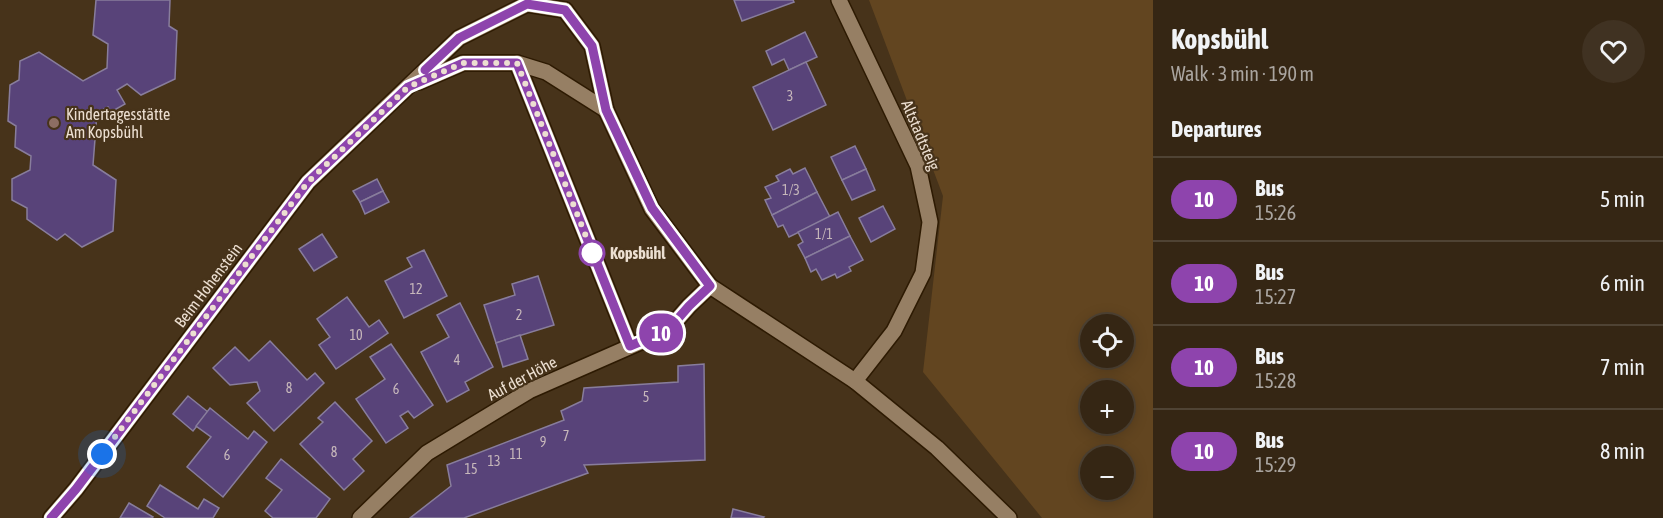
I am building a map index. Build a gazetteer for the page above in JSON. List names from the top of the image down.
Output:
{
  "streets": {
    "street": ["Altstadtsteig", "Beim Hohenstein", "Auf der Höhe"]
  },
  "places": ["Kindertagesstätte Am Kopsbühl", "Kopsbühl"],
  "lines": ["bus line 10"],
  "house_numbers": [
    "3",
    "1/3",
    "1/1",
    "12",
    "2",
    "10",
    "4",
    "8",
    "6",
    "5",
    "7",
    "9",
    "8",
    "11",
    "6",
    "13",
    "15"
  ],
  "page": {
    "on_map": "10",
    "heading": [
      ["Kopsbühl", "Walk · 3 min · 190 m"],
      "Departures"
    ],
    "list": [
      {
        "mark": "10",
        "name": "Bus",
        "note": "15:26",
        "value": "5 min"
      },
      {
        "mark": "10",
        "name": "Bus",
        "note": "15:27",
        "value": "6 min"
      },
      {
        "mark": "10",
        "name": "Bus",
        "note": "15:28",
        "value": "7 min"
      },
      {
        "mark": "10",
        "name": "Bus",
        "note": "15:29",
        "value": "8 min"
      }
    ],
    "map_buttons": ["+", "−"]
  }
}
